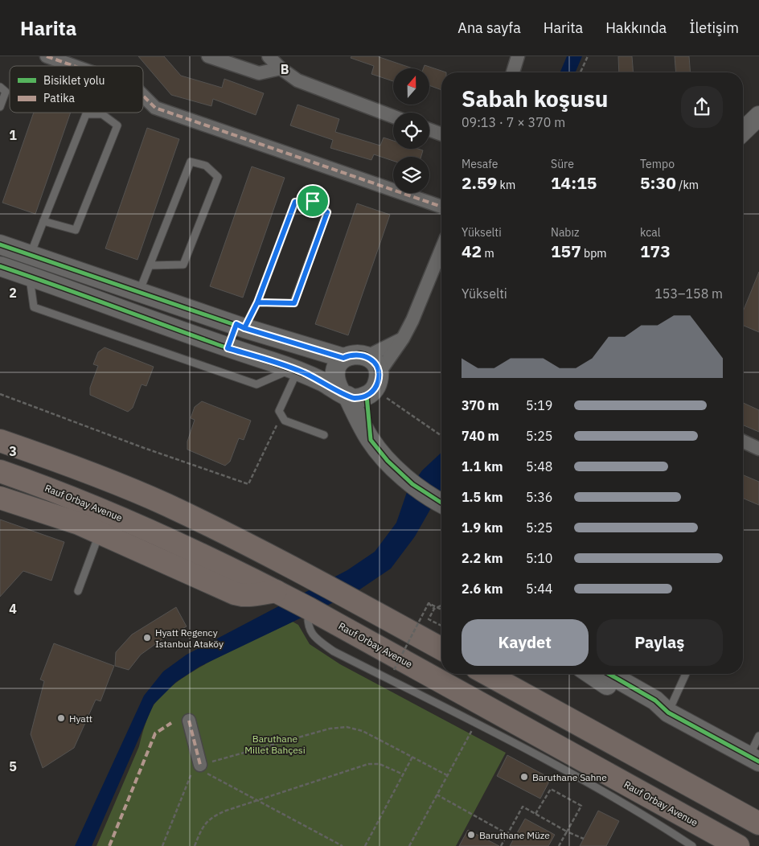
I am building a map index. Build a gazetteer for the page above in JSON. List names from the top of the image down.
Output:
{
  "streets": {
    "highway": ["Rauf Orbay Avenue"]
  },
  "parks": ["Baruthane Millet Bahçesi"],
  "places": [
    "Hyatt Regency Istanbul Ataköy",
    "Hyatt",
    "Baruthane Sahne",
    "Baruthane Müze"
  ],
  "legend": ["Bisiklet yolu", "Patika"],
  "north": "top",
  "page": {
    "header": "Harita",
    "nav": [
      "Ana sayfa",
      "Harita",
      "Hakkında",
      "İletişim"
    ],
    "heading": ["Sabah koşusu", "09:13 · 7 × 370 m"],
    "stats": [
      ["Mesafe", "2.59 km"],
      ["Süre", "14:15"],
      ["Tempo", "5:30 /km"],
      ["Yükselti", "42 m"],
      ["Nabız", "157 bpm"],
      ["kcal", "173"]
    ],
    "chart": ["Yükselti", "153–158 m"],
    "list": [
      {
        "name": "370 m",
        "note": "5:19"
      },
      {
        "name": "740 m",
        "note": "5:25"
      },
      {
        "name": "1.1 km",
        "note": "5:48"
      },
      {
        "name": "1.5 km",
        "note": "5:36"
      },
      {
        "name": "1.9 km",
        "note": "5:25"
      },
      {
        "name": "2.2 km",
        "note": "5:10"
      },
      {
        "name": "2.6 km",
        "note": "5:44"
      }
    ],
    "buttons": ["Kaydet", "Paylaş"]
  },
  "grid": {
    "columns": ["B"],
    "rows": [
      "1",
      "2",
      "3",
      "4",
      "5"
    ]
  }
}
